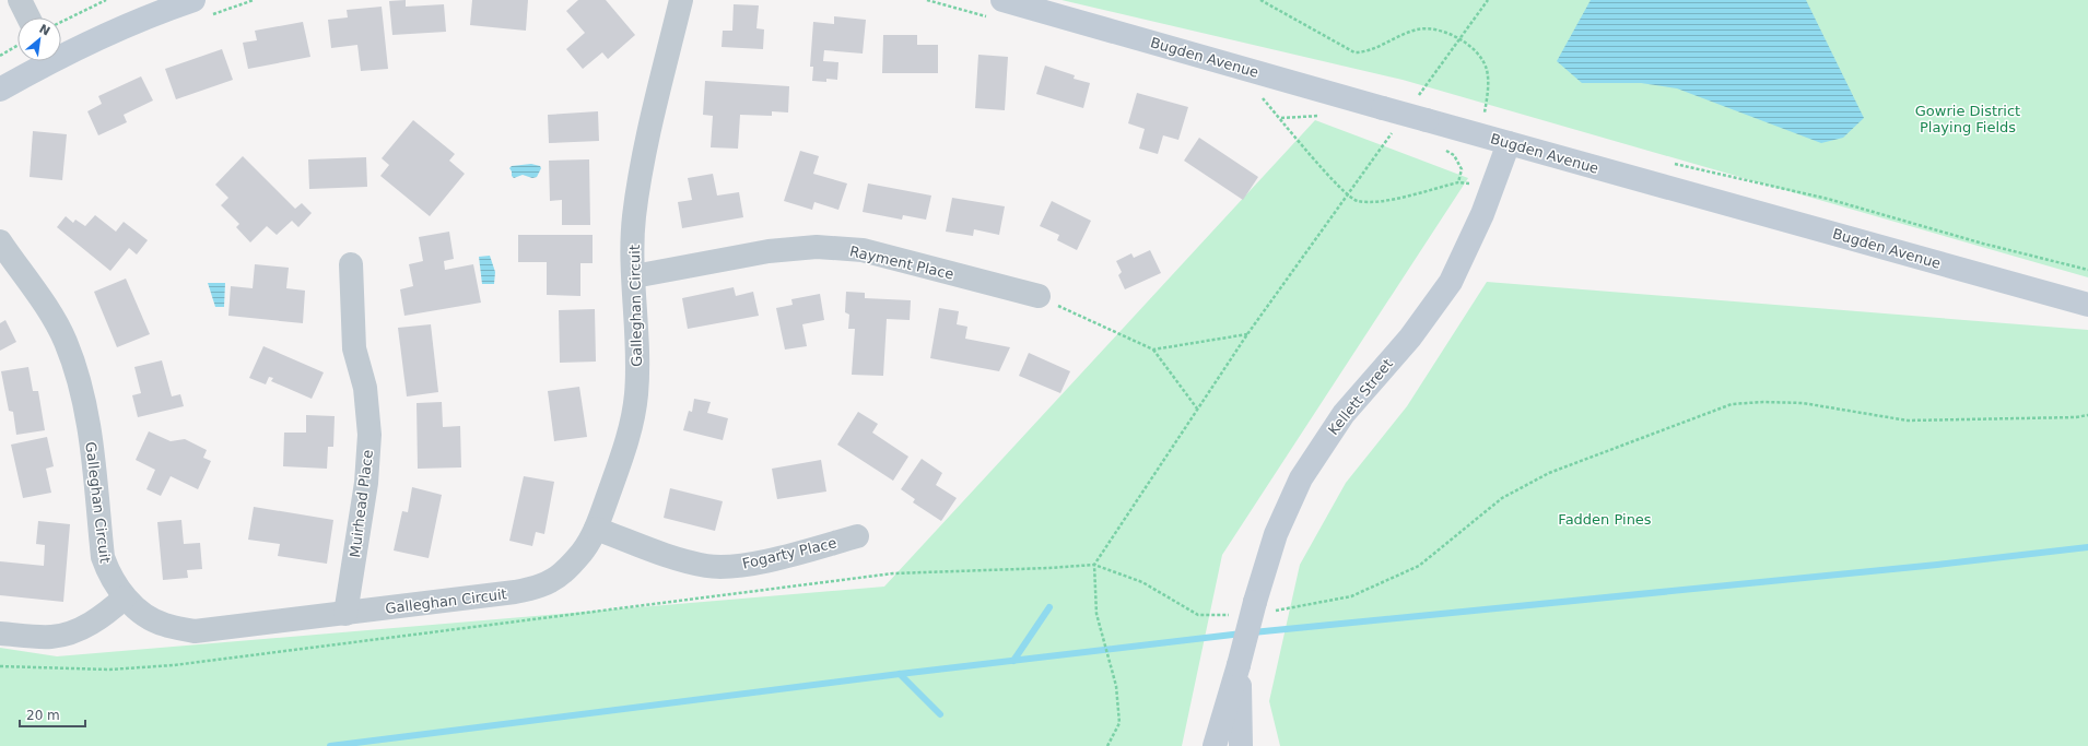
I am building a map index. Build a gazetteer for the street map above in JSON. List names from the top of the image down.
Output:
{
  "streets": {
    "street": [
      "Bugden Avenue",
      "Rayment Place",
      "Galleghan Circuit",
      "Kellett Street",
      "Muirhead Place",
      "Fogarty Place"
    ]
  },
  "crossings": [
    ["Bugden Avenue", "Kellett Street"],
    ["Rayment Place", "Galleghan Circuit"],
    ["Galleghan Circuit", "Muirhead Place"],
    ["Galleghan Circuit", "Fogarty Place"]
  ],
  "parks": ["Gowrie District Playing Fields", "Fadden Pines"],
  "scale_bar": "20 m",
  "north": "top right"
}
